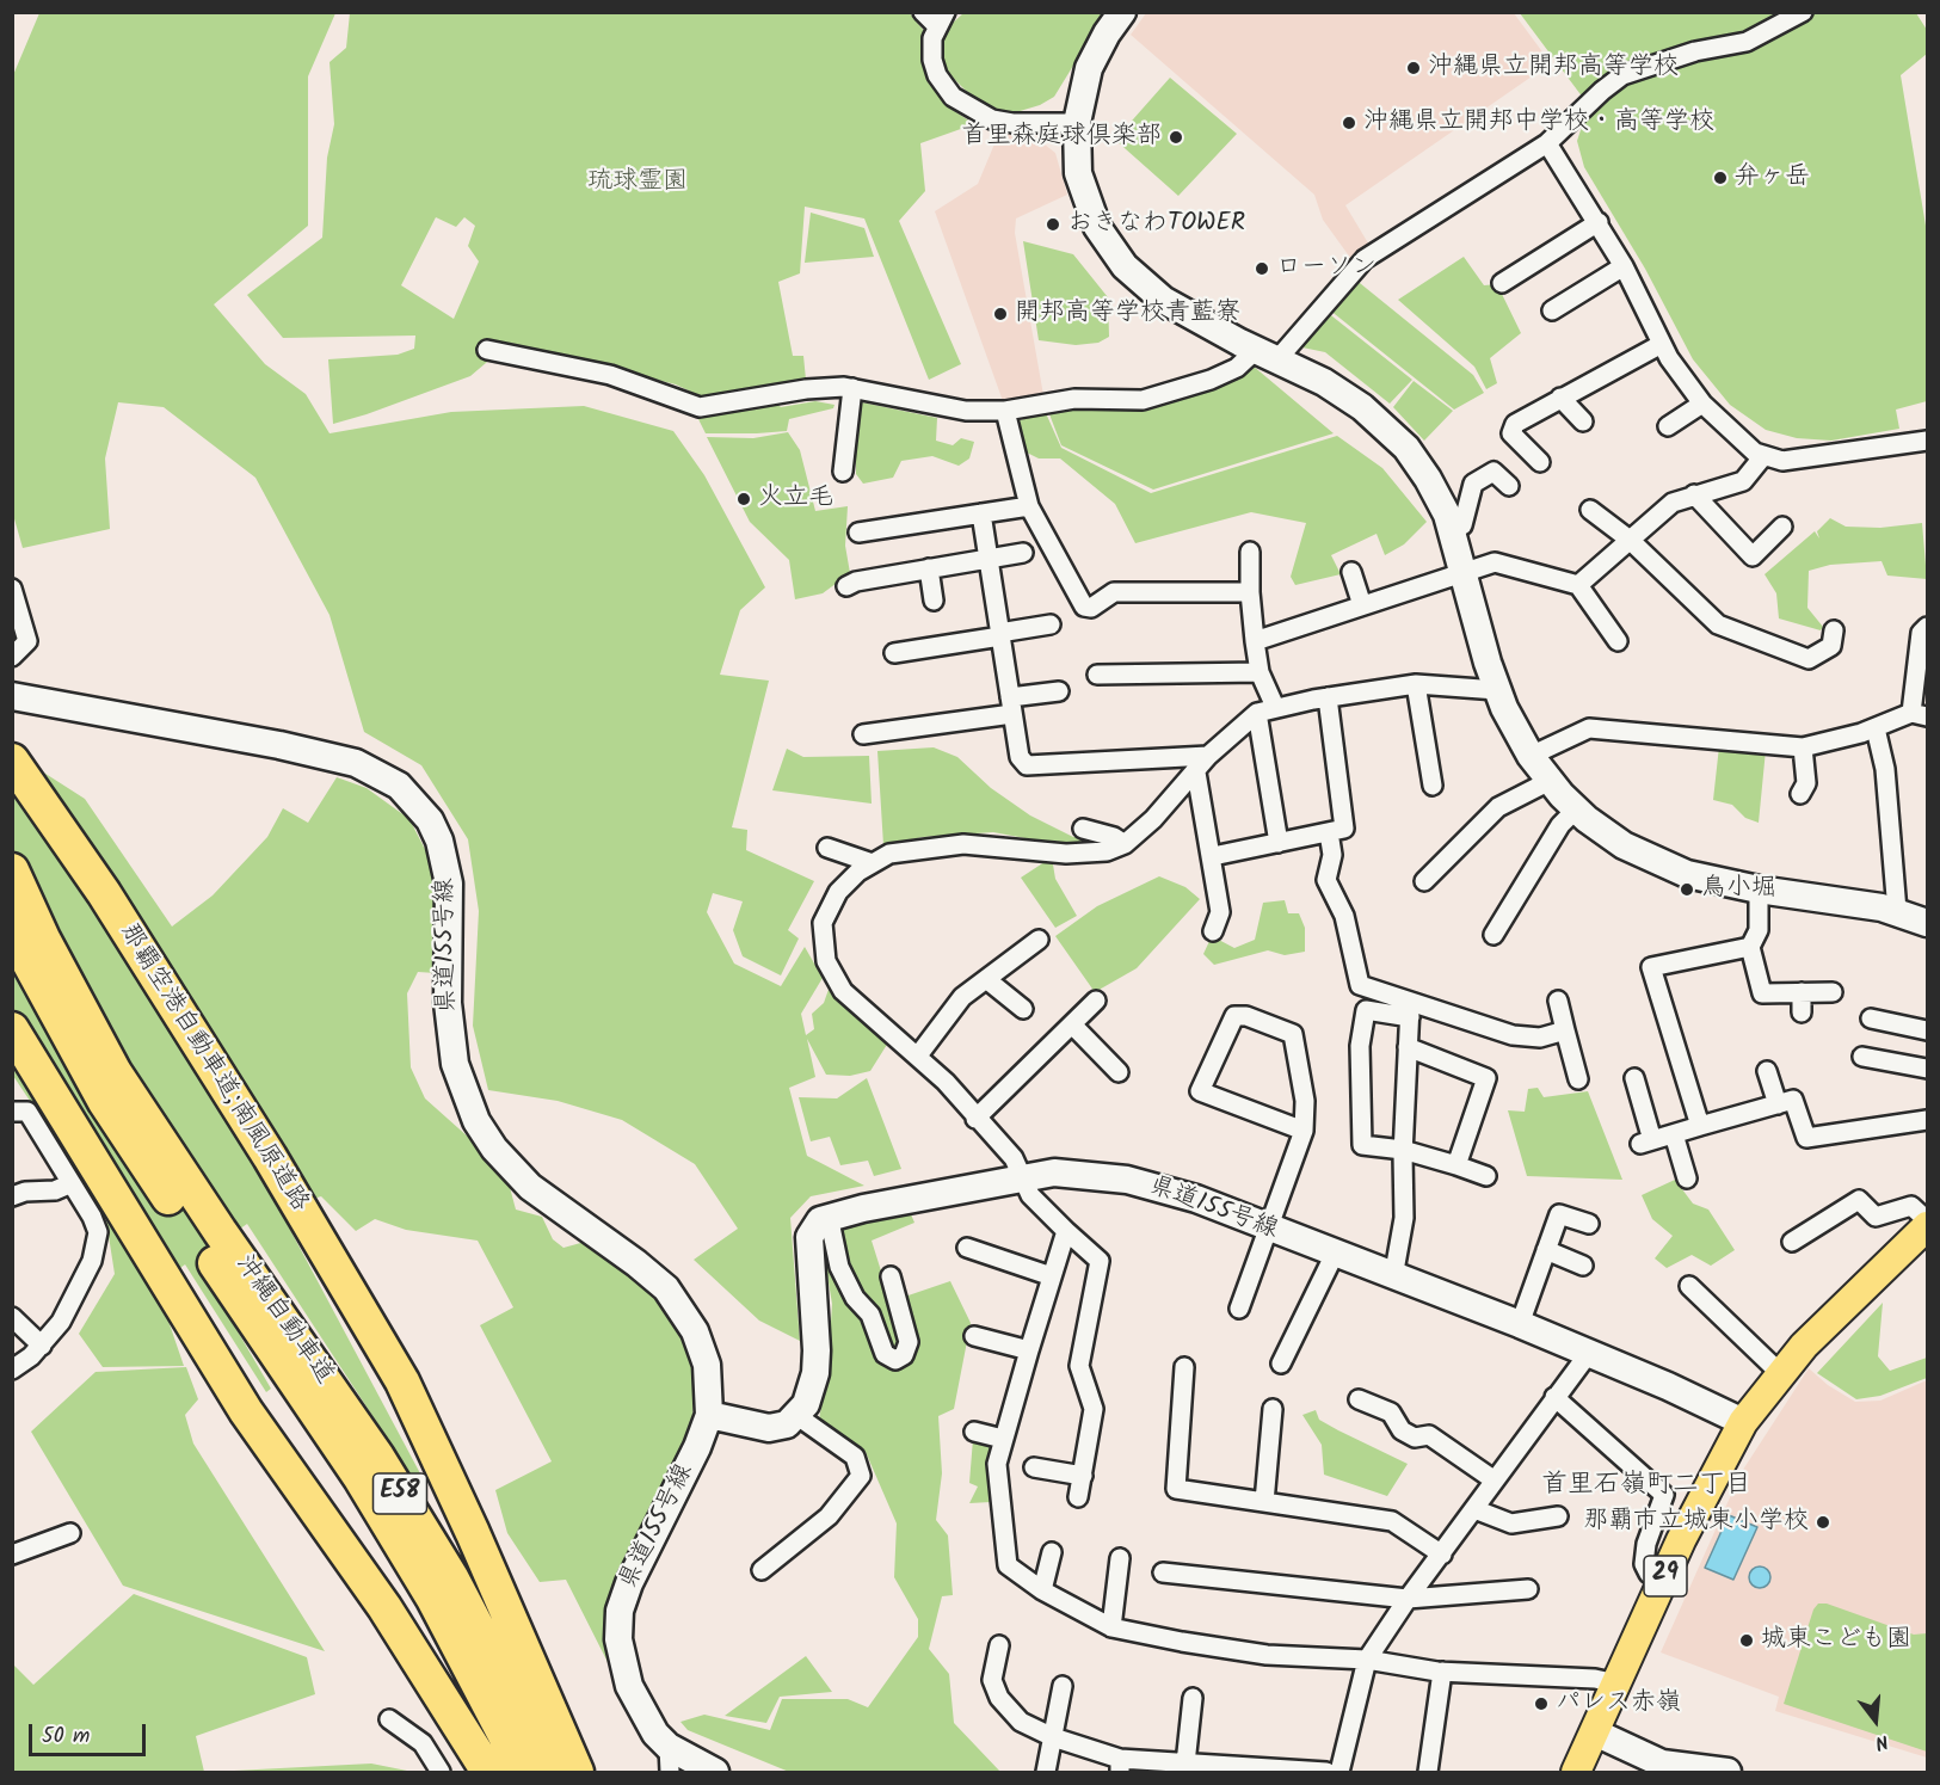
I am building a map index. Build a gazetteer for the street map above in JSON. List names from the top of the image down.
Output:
{
  "streets": {
    "highway": ["那覇空港自動車道;南風原道路", "沖縄自動車道", "E58"],
    "main road": ["県道155号線", "29"]
  },
  "crossings": [
    ["県道155号線", "29"]
  ],
  "districts": ["首里石嶺町二丁目"],
  "parks": ["琉球霊園"],
  "places": [
    "沖縄県立開邦高等学校",
    "沖縄県立開邦中学校・高等学校",
    "首里森庭球倶楽部",
    "弁ヶ岳",
    "おきなわTOWER",
    "ローソン",
    "開邦高等学校青藍寮",
    "火立毛",
    "鳥小堀",
    "那覇市立城東小学校",
    "城東こども園",
    "パレス赤嶺"
  ],
  "scale_bar": "50 m",
  "north": "bottom"
}
